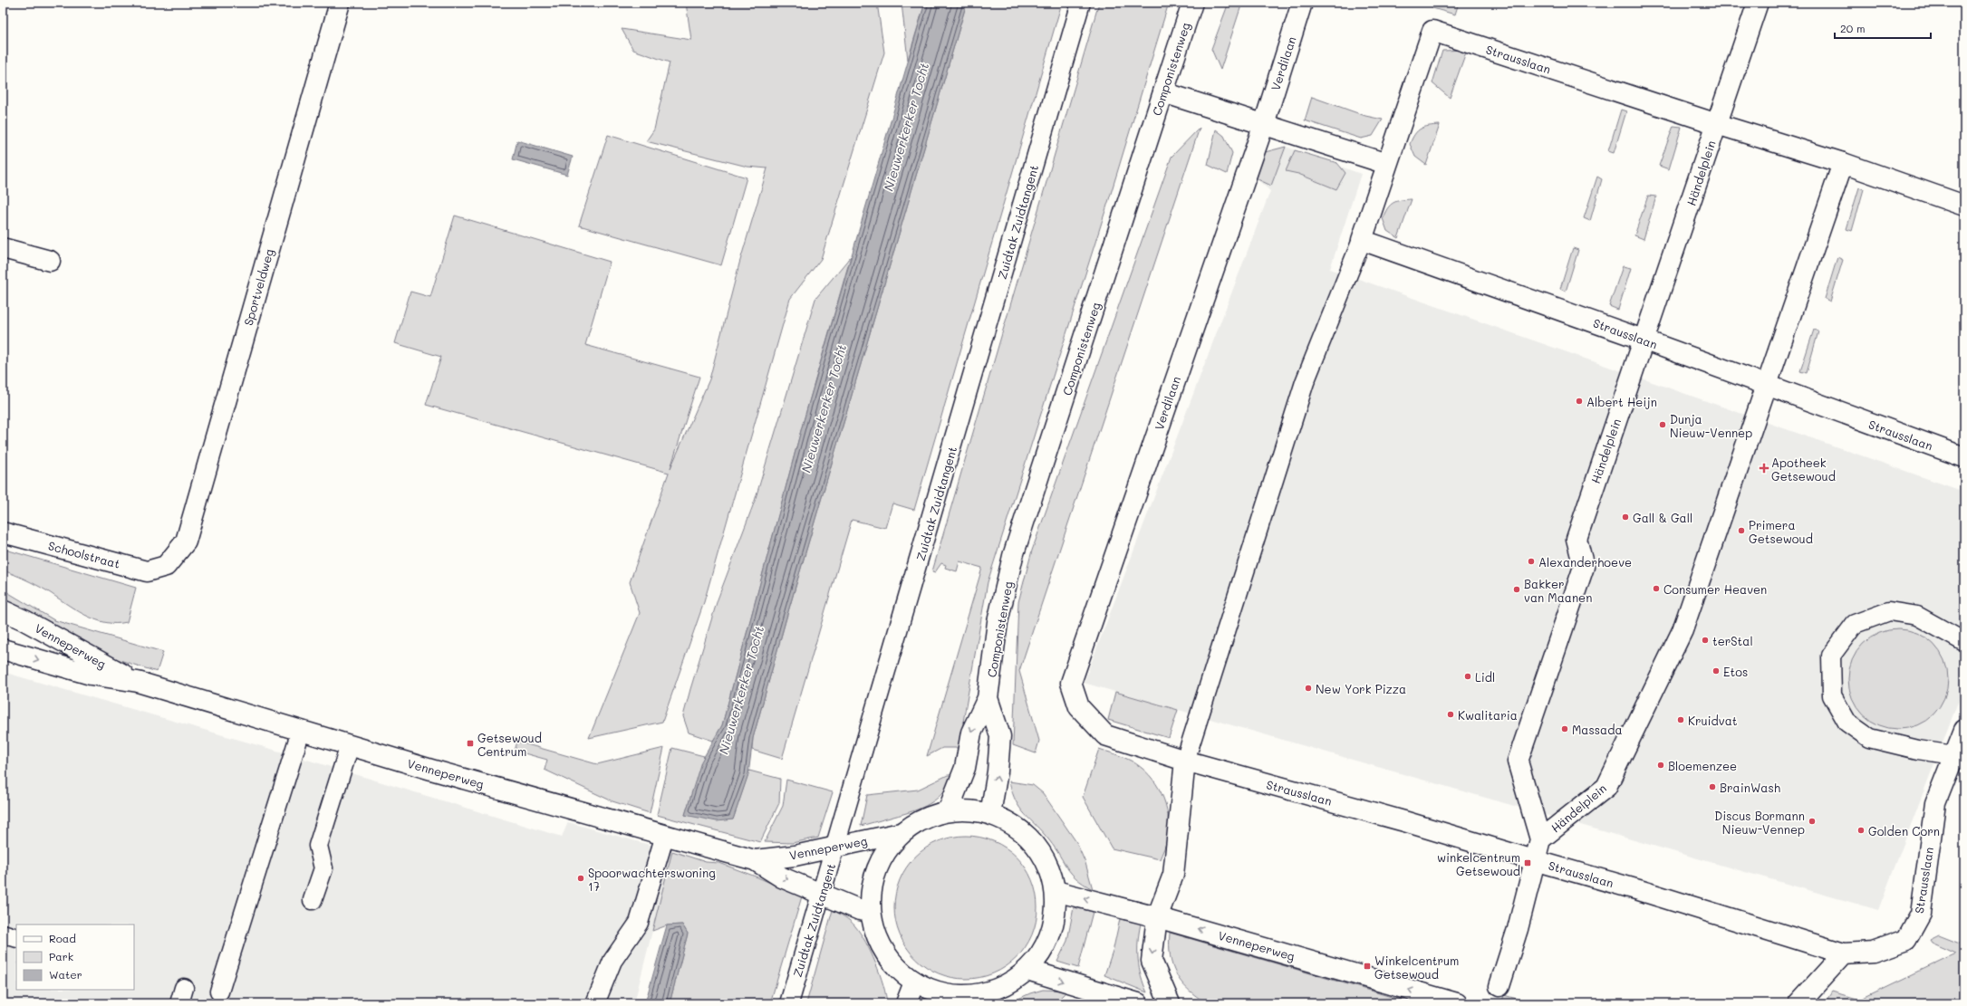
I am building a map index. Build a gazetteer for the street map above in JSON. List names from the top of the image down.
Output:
{
  "streets": {
    "street": [
      "Strausslaan",
      "Verdilaan",
      "Componistenweg",
      "Händelplein",
      "Sportveldweg",
      "Schoolstraat",
      "Venneperweg"
    ],
    "lane": ["Zuidtak Zuidtangent"]
  },
  "crossings": [
    ["Strausslaan", "Verdilaan"],
    ["Strausslaan", "Händelplein"],
    ["Zuidtak Zuidtangent", "Venneperweg"],
    ["Sportveldweg", "Schoolstraat"]
  ],
  "water": ["Nieuwerkerker Tocht"],
  "places": {
    "other": [
      "Albert Heijn",
      "Dunja Nieuw-Vennep",
      "Gall & Gall",
      "Primera Getsewoud",
      "Alexanderhoeve",
      "Consumer Heaven",
      "Bakker van Maanen",
      "terStal",
      "Etos",
      "Lidl",
      "New York Pizza",
      "Kwalitaria",
      "Kruidvat",
      "Massada",
      "Bloemenzee",
      "BrainWash",
      "Discus Bormann Nieuw-Vennep",
      "Golden Corn",
      "Spoorwachterswoning 17"
    ],
    "health": ["Apotheek Getsewoud"],
    "transit": ["Getsewoud Centrum", "winkelcentrum Getsewoud", "Winkelcentrum Getsewoud"]
  },
  "legend": ["Road", "Park", "Water"],
  "scale_bar": "20 m"
}
